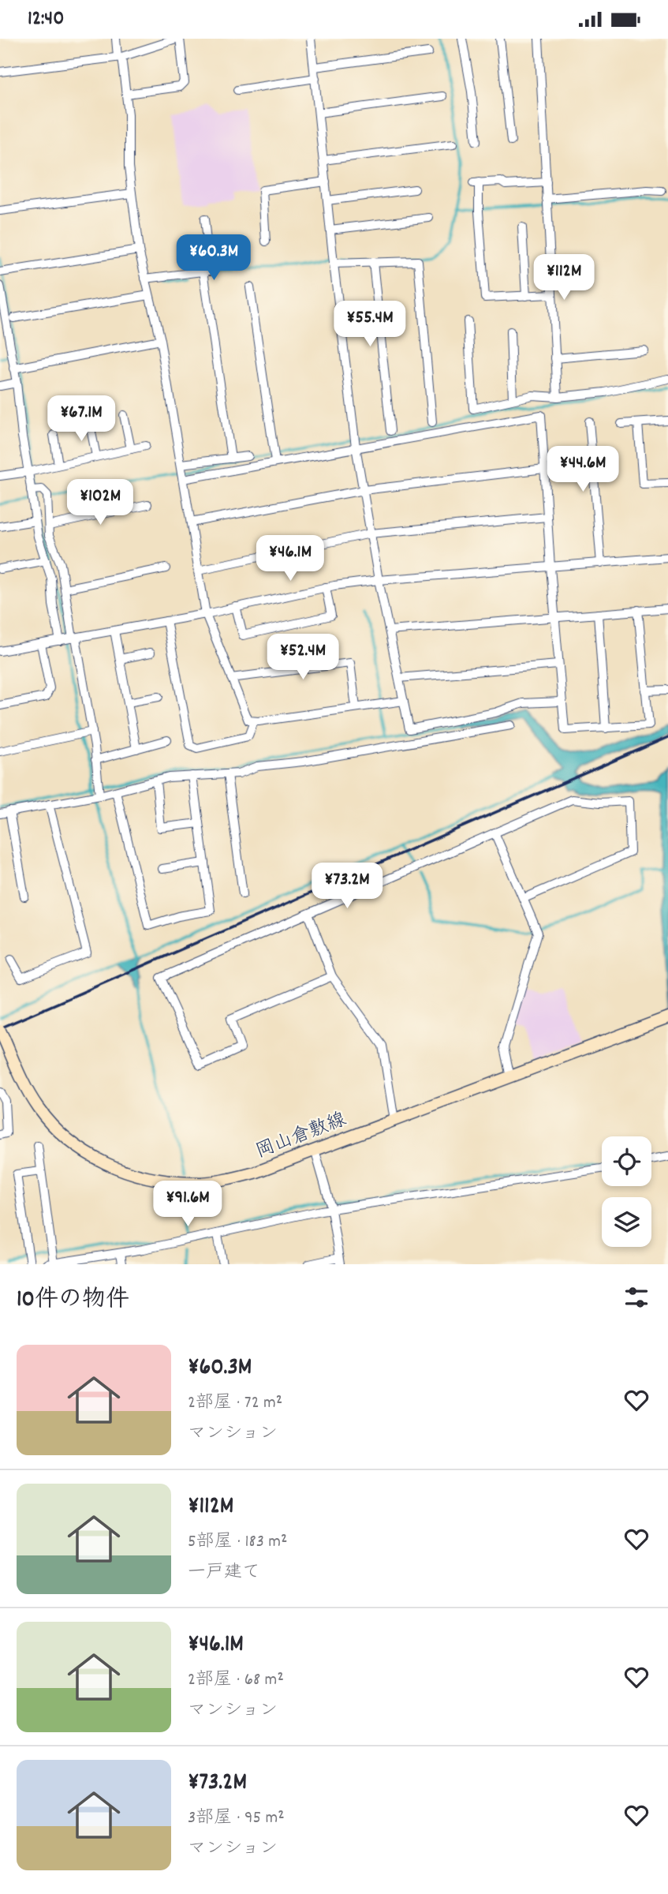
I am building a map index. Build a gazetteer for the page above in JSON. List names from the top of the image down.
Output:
{
  "streets": {
    "main road": ["岡山倉敷線"]
  },
  "page": {
    "status": "12:40",
    "price": [
      "¥60.3M",
      "¥112M",
      "¥55.4M",
      "¥67.1M",
      "¥44.6M",
      "¥102M",
      "¥46.1M",
      "¥52.4M",
      "¥73.2M",
      "¥91.6M"
    ],
    "heading": "10件の物件",
    "list": [
      {
        "name": "¥60.3M",
        "note": "2部屋 · 72 m² · マンション"
      },
      {
        "name": "¥112M",
        "note": "5部屋 · 183 m² · 一戸建て"
      },
      {
        "name": "¥46.1M",
        "note": "2部屋 · 68 m² · マンション"
      },
      {
        "name": "¥73.2M",
        "note": "3部屋 · 95 m² · マンション"
      }
    ]
  }
}
